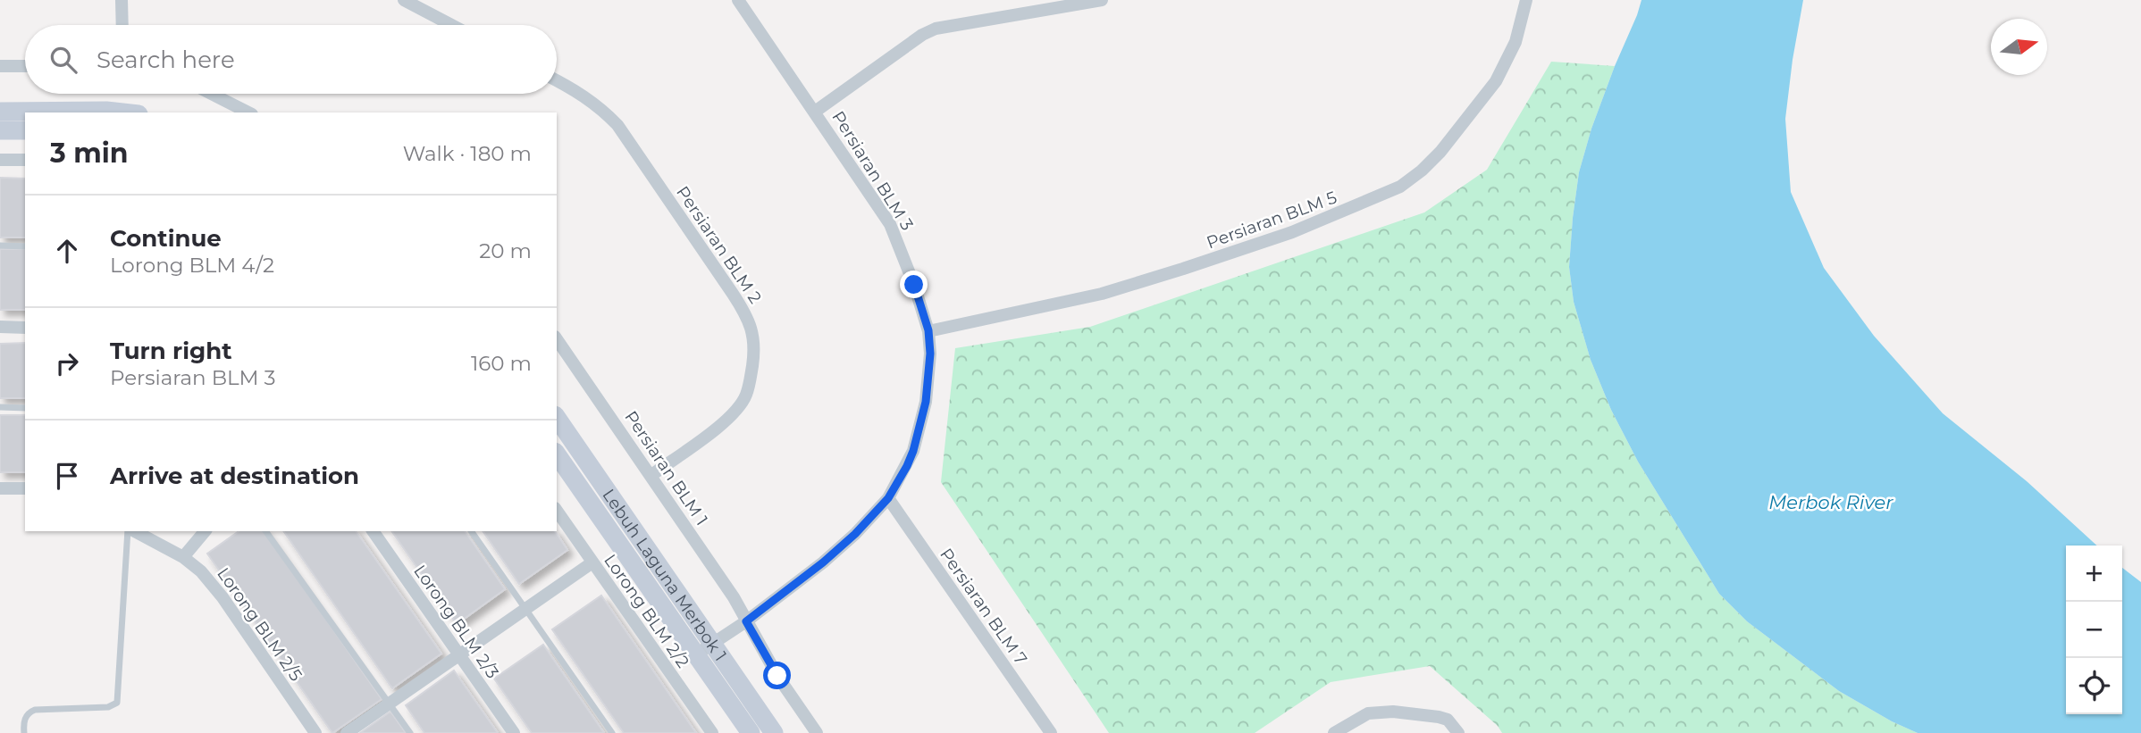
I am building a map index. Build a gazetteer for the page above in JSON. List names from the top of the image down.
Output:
{
  "streets": {
    "street": [
      "Persiaran BLM 3",
      "Persiaran BLM 5",
      "Persiaran BLM 2",
      "Persiaran BLM 1",
      "Lebuh Laguna Merbok 1",
      "Persiaran BLM 7",
      "Lorong BLM 2/2",
      "Lorong BLM 2/3",
      "Lorong BLM 2/5"
    ]
  },
  "crossings": [
    ["Persiaran BLM 3", "Persiaran BLM 5"],
    ["Persiaran BLM 3", "Persiaran BLM 1"],
    ["Persiaran BLM 3", "Lebuh Laguna Merbok 1"],
    ["Persiaran BLM 3", "Persiaran BLM 7"],
    ["Persiaran BLM 2", "Persiaran BLM 1"]
  ],
  "water": ["Merbok River"],
  "north": "right",
  "page": {
    "search": "Search here",
    "heading": ["3 min", "Walk · 180 m"],
    "list": [
      ["Continue", "Lorong BLM 4/2", "20 m"],
      ["Turn right", "Persiaran BLM 3", "160 m"],
      "Arrive at destination"
    ],
    "map_buttons": ["+", "−"]
  }
}
